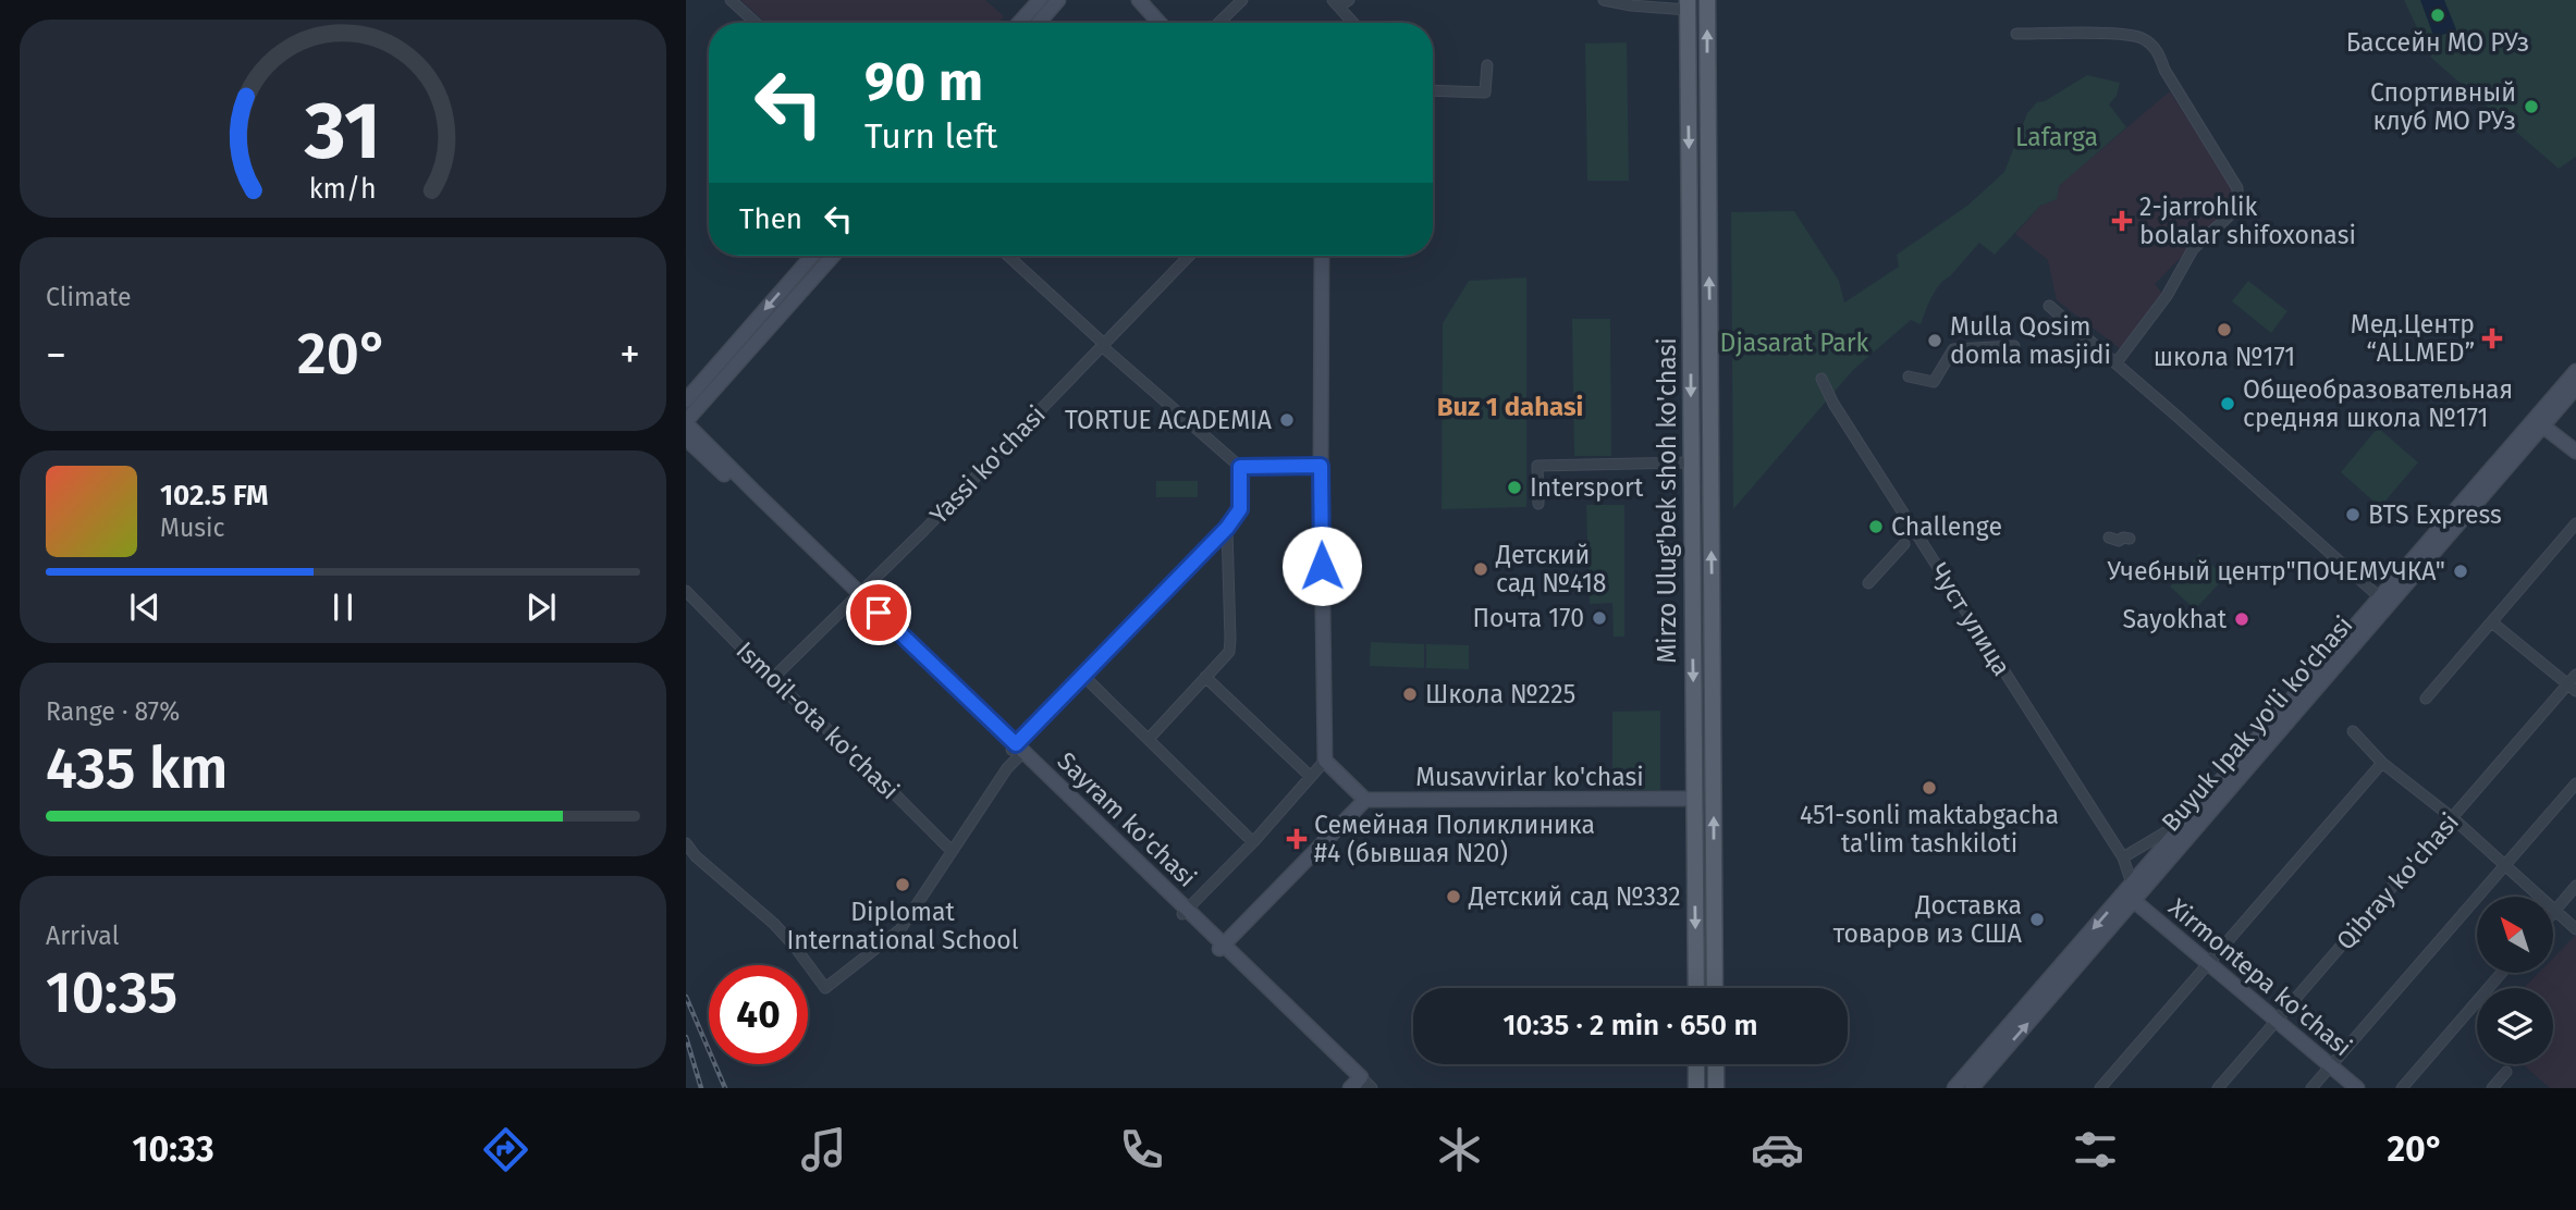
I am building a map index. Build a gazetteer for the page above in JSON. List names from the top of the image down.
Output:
{
  "streets": {
    "main road": ["Mirzo Ulug'bek shoh ko'chasi"],
    "street": [
      "Yassi ko'chasi",
      "Чуст улица",
      "Ismoil-ota ko'chasi",
      "Buyuk Ipak yo'li ko'chasi",
      "Musavvirlar ko'chasi",
      "Sayram ko'chasi",
      "Qibray ko'chasi",
      "Xirmontepa ko'chasi"
    ]
  },
  "crossings": [
    ["Yassi ko'chasi", "Ismoil-ota ko'chasi"],
    ["Yassi ko'chasi", "Sayram ko'chasi"],
    ["Mirzo Ulug'bek shoh ko'chasi", "Musavvirlar ko'chasi"],
    ["Чуст улица", "Buyuk Ipak yo'li ko'chasi"],
    ["Чуст улица", "Xirmontepa ko'chasi"],
    ["Buyuk Ipak yo'li ko'chasi", "Xirmontepa ko'chasi"],
    ["Qibray ko'chasi", "Xirmontepa ko'chasi"]
  ],
  "districts": ["Buz 1 dahasi"],
  "parks": ["Lafarga", "Djasarat Park"],
  "places": {
    "other": [
      "Бассейн МО РУз",
      "Спортивный клуб МО РУз",
      "школа №171",
      "Mulla Qosim domla masjidi",
      "Общеобразовательная средняя школа №171",
      "TORTUE ACADEMIA",
      "Intersport",
      "BTS Express",
      "Challenge",
      "Детский сад №418",
      "Учебный центр\"ПОЧЕМУЧКА\"",
      "Почта 170",
      "Sayokhat",
      "Школа №225",
      "451-sonli maktabgacha ta'lim tashkiloti",
      "Diplomat International School",
      "Детский сад №332",
      "Доставка товаров из США"
    ],
    "health": ["2-jarrohlik bolalar shifoxonasi", "Мед.Центр “ALLMED”", "Семейная Поликлиника #4 (бывшая N20)"]
  },
  "north": "top left",
  "page": {
    "turn": ["90 m", "Turn left"],
    "then": "Then",
    "tile": [
      "Climate",
      ["Range · 87%", "435 km"],
      ["Arrival", "10:35"]
    ],
    "heat": ["−", "20°", "+"],
    "song": ["102.5 FM", "Music"],
    "limit": "40",
    "trip": "10:35 · 2 min · 650 m",
    "tabs": ["10:33", "20°"],
    "gauge": ["31", "km/h"]
  }
}
